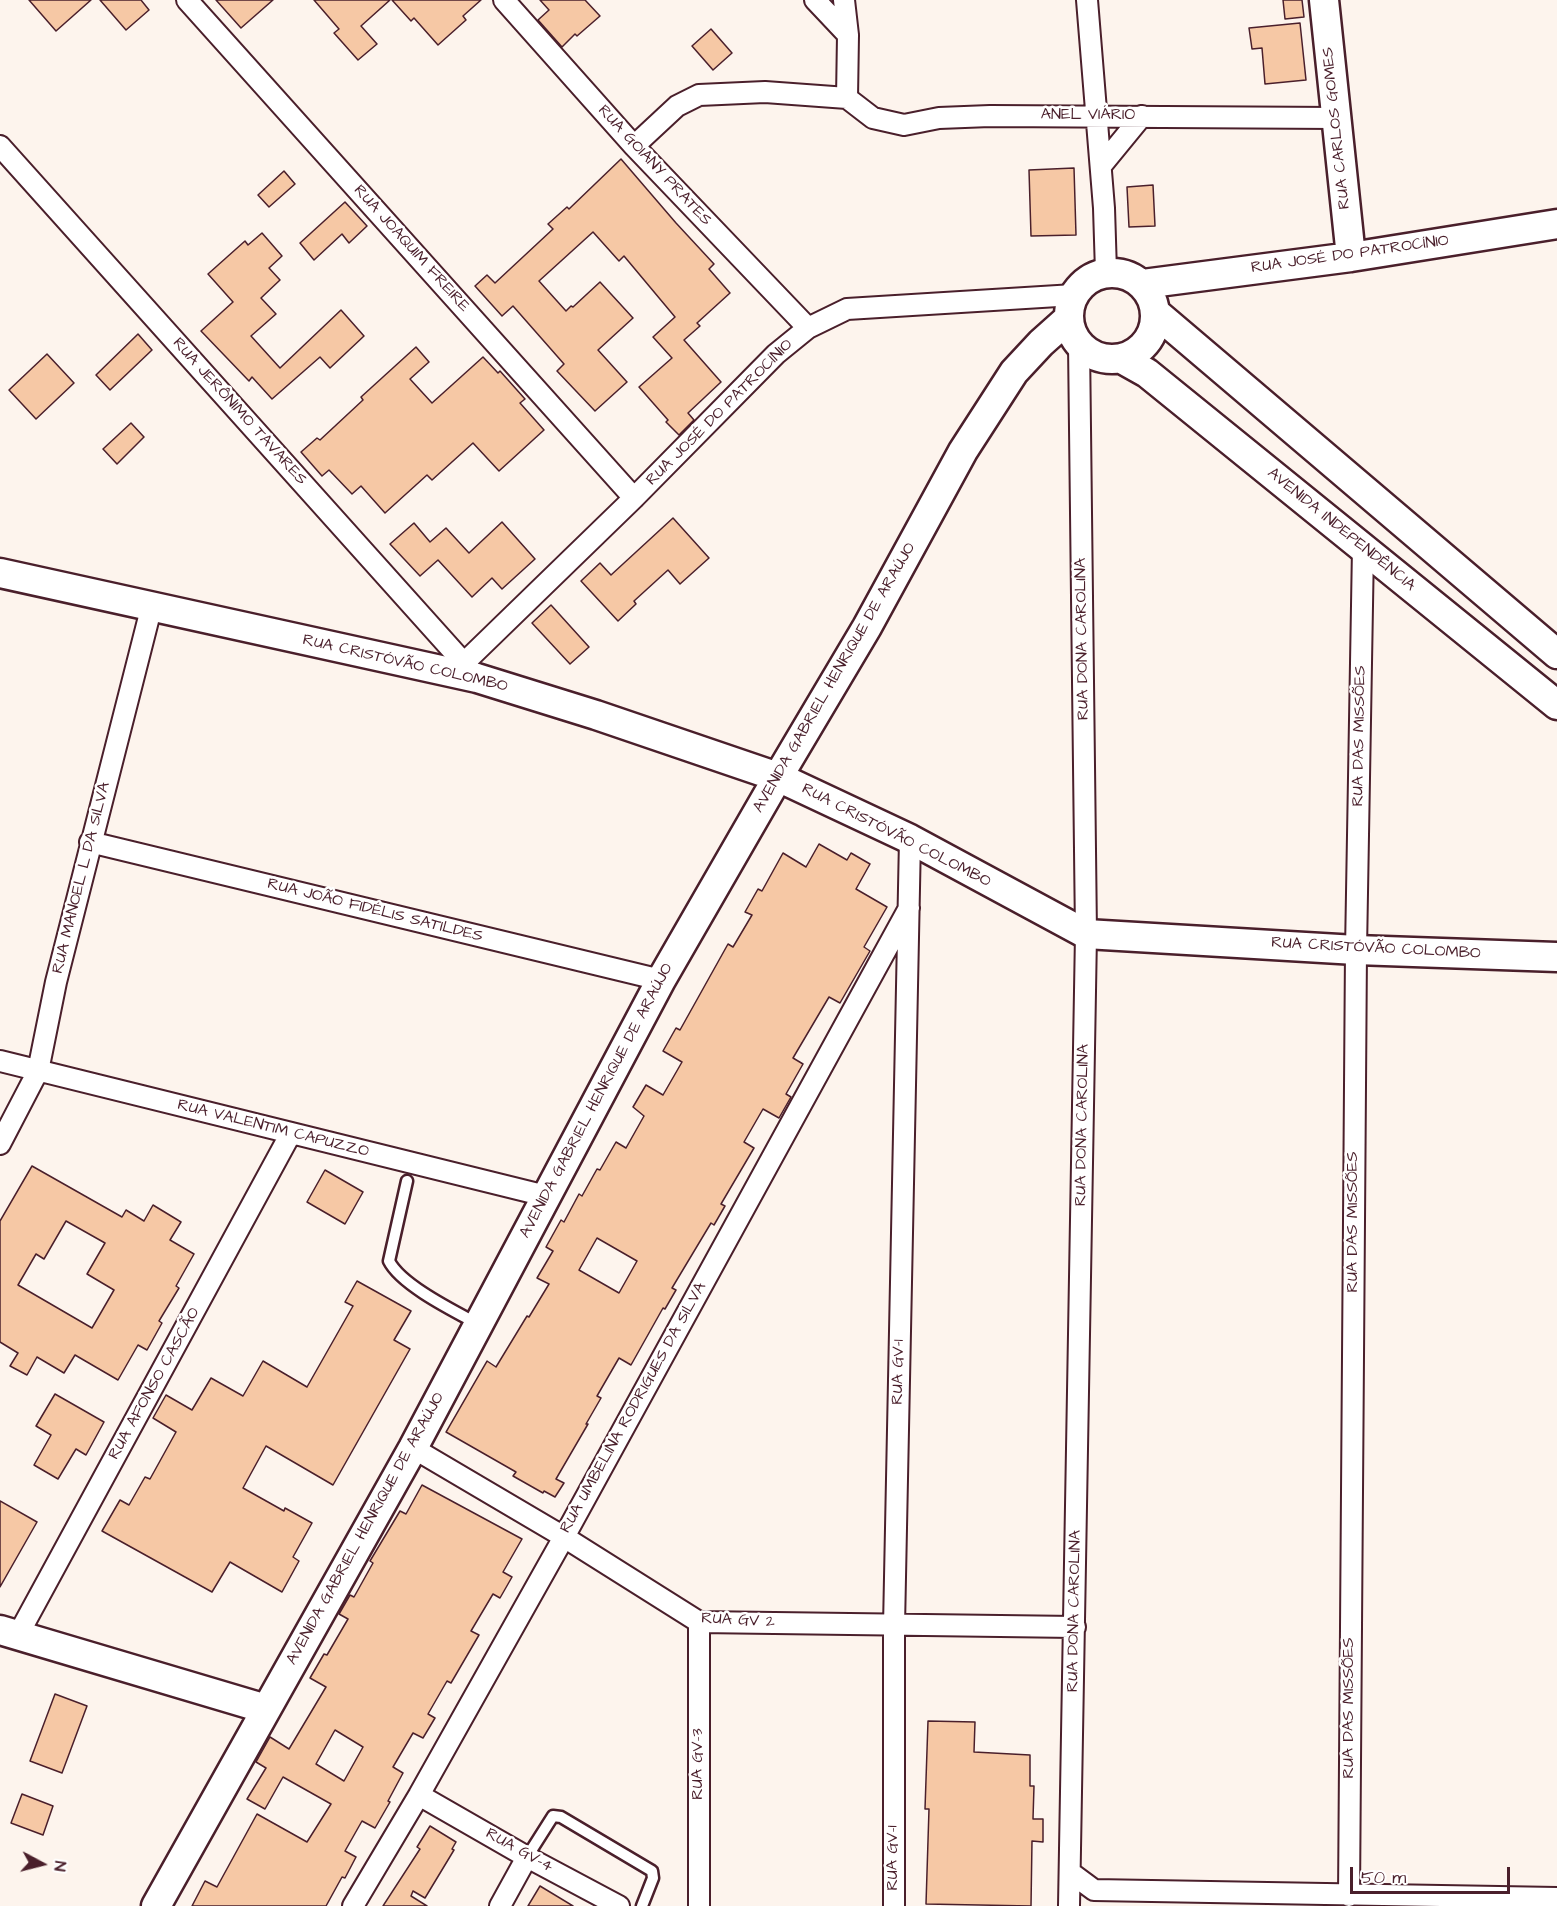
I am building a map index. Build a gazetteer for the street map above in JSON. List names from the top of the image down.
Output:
{
  "streets": {
    "street": [
      "ANEL VIÁRIO",
      "RUA CARLOS GOMES",
      "RUA GOIANY PRATES",
      "RUA JOAQUIM FREIRE",
      "RUA JOSÉ DO PATROCÍNIO",
      "RUA JERÔNIMO TAVARES",
      "AVENIDA INDEPENDÊNCIA",
      "RUA DONA CAROLINA",
      "RUA CRISTÓVÃO COLOMBO",
      "AVENIDA GABRIEL HENRIQUE DE ARAÚJO",
      "RUA DAS MISSÕES",
      "RUA MANOEL L DA SILVA",
      "RUA JOÃO FIDÉLIS SATILDES",
      "RUA VALENTIM CAPUZZO",
      "RUA GV-1",
      "RUA AFONSO CASCÃO",
      "RUA UMBELINA RODRIGUES DA SILVA",
      "RUA GV 2",
      "RUA GV-3",
      "RUA GV-4"
    ]
  },
  "crossings": [
    ["ANEL VIÁRIO", "RUA CARLOS GOMES"],
    ["RUA CARLOS GOMES", "RUA JOSÉ DO PATROCÍNIO"],
    ["RUA GOIANY PRATES", "RUA JOSÉ DO PATROCÍNIO"],
    ["RUA JOAQUIM FREIRE", "RUA JOSÉ DO PATROCÍNIO"],
    ["RUA JOSÉ DO PATROCÍNIO", "RUA JERÔNIMO TAVARES"],
    ["RUA JOSÉ DO PATROCÍNIO", "AVENIDA INDEPENDÊNCIA"],
    ["RUA JOSÉ DO PATROCÍNIO", "RUA DONA CAROLINA"],
    ["RUA JOSÉ DO PATROCÍNIO", "RUA CRISTÓVÃO COLOMBO"],
    ["RUA JOSÉ DO PATROCÍNIO", "AVENIDA GABRIEL HENRIQUE DE ARAÚJO"],
    ["RUA JERÔNIMO TAVARES", "RUA CRISTÓVÃO COLOMBO"],
    ["AVENIDA INDEPENDÊNCIA", "RUA DONA CAROLINA"],
    ["AVENIDA INDEPENDÊNCIA", "AVENIDA GABRIEL HENRIQUE DE ARAÚJO"],
    ["AVENIDA INDEPENDÊNCIA", "RUA DAS MISSÕES"],
    ["RUA DONA CAROLINA", "RUA CRISTÓVÃO COLOMBO"],
    ["RUA DONA CAROLINA", "AVENIDA GABRIEL HENRIQUE DE ARAÚJO"],
    ["RUA DONA CAROLINA", "RUA GV 2"],
    ["RUA CRISTÓVÃO COLOMBO", "AVENIDA GABRIEL HENRIQUE DE ARAÚJO"],
    ["RUA CRISTÓVÃO COLOMBO", "RUA DAS MISSÕES"],
    ["RUA CRISTÓVÃO COLOMBO", "RUA MANOEL L DA SILVA"],
    ["RUA CRISTÓVÃO COLOMBO", "RUA GV-1"],
    ["AVENIDA GABRIEL HENRIQUE DE ARAÚJO", "RUA JOÃO FIDÉLIS SATILDES"],
    ["AVENIDA GABRIEL HENRIQUE DE ARAÚJO", "RUA VALENTIM CAPUZZO"],
    ["AVENIDA GABRIEL HENRIQUE DE ARAÚJO", "RUA GV 2"],
    ["RUA MANOEL L DA SILVA", "RUA JOÃO FIDÉLIS SATILDES"],
    ["RUA MANOEL L DA SILVA", "RUA VALENTIM CAPUZZO"],
    ["RUA VALENTIM CAPUZZO", "RUA AFONSO CASCÃO"],
    ["RUA GV-1", "RUA UMBELINA RODRIGUES DA SILVA"],
    ["RUA GV-1", "RUA GV 2"],
    ["RUA UMBELINA RODRIGUES DA SILVA", "RUA GV 2"],
    ["RUA UMBELINA RODRIGUES DA SILVA", "RUA GV-4"],
    ["RUA GV 2", "RUA GV-3"]
  ],
  "scale_bar": "50 m",
  "north": "right"
}
